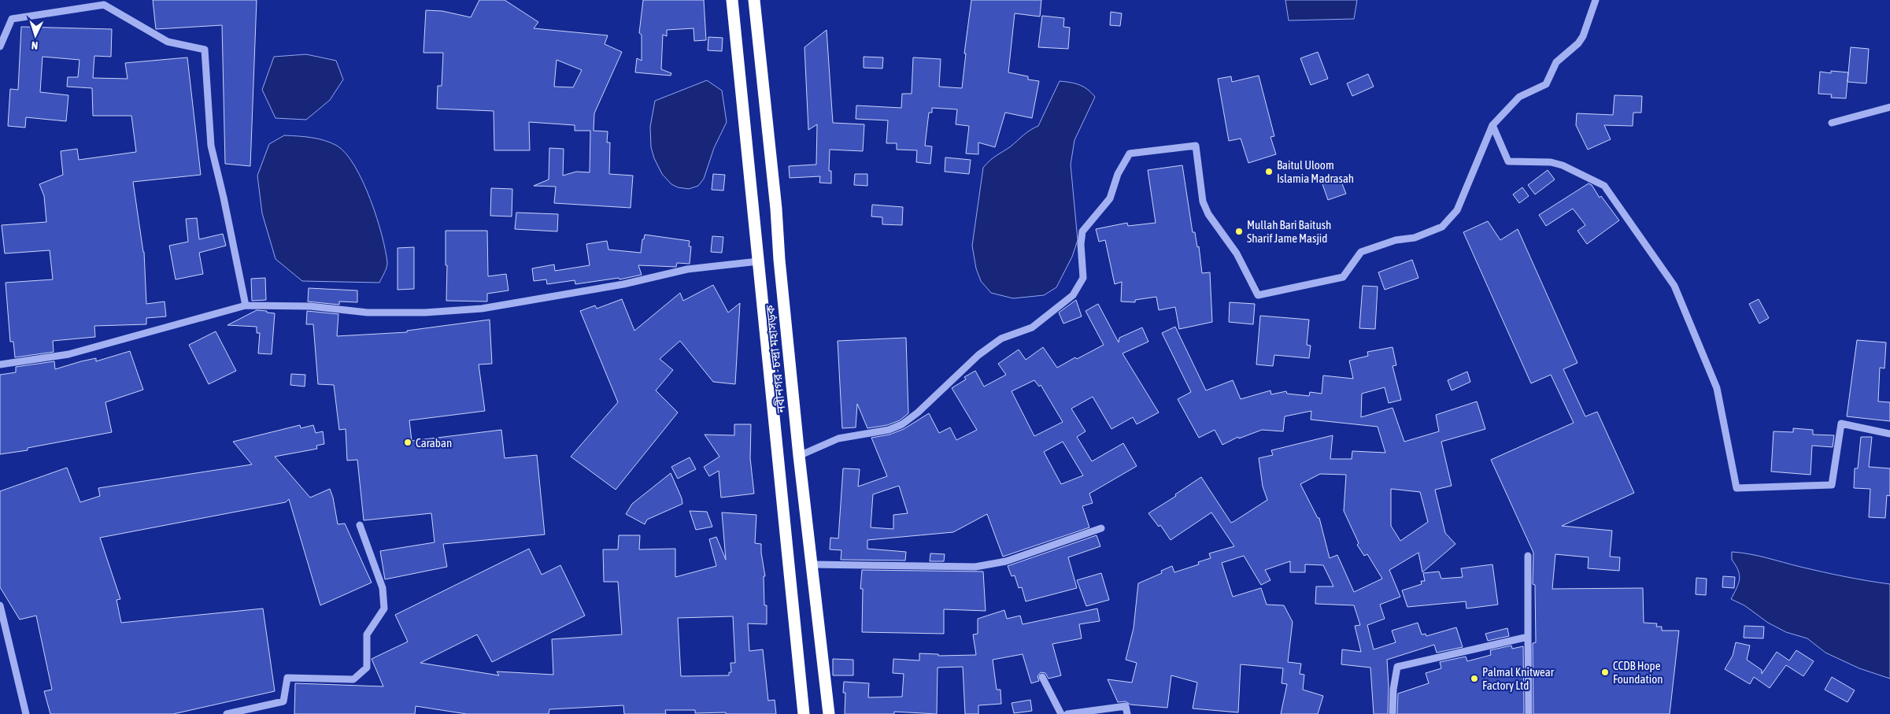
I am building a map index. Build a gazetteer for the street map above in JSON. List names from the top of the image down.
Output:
{
  "streets": {
    "highway": ["নবীনগর - চন্দ্রা মহাসড়ক"]
  },
  "places": [
    "Baitul Uloom Islamia Madrasah",
    "Mullah Bari Baitush Sharif Jame Masjid",
    "Caraban",
    "CCDB Hope Foundation",
    "Palmal Knitwear Factory Ltd"
  ],
  "north": "bottom"
}
